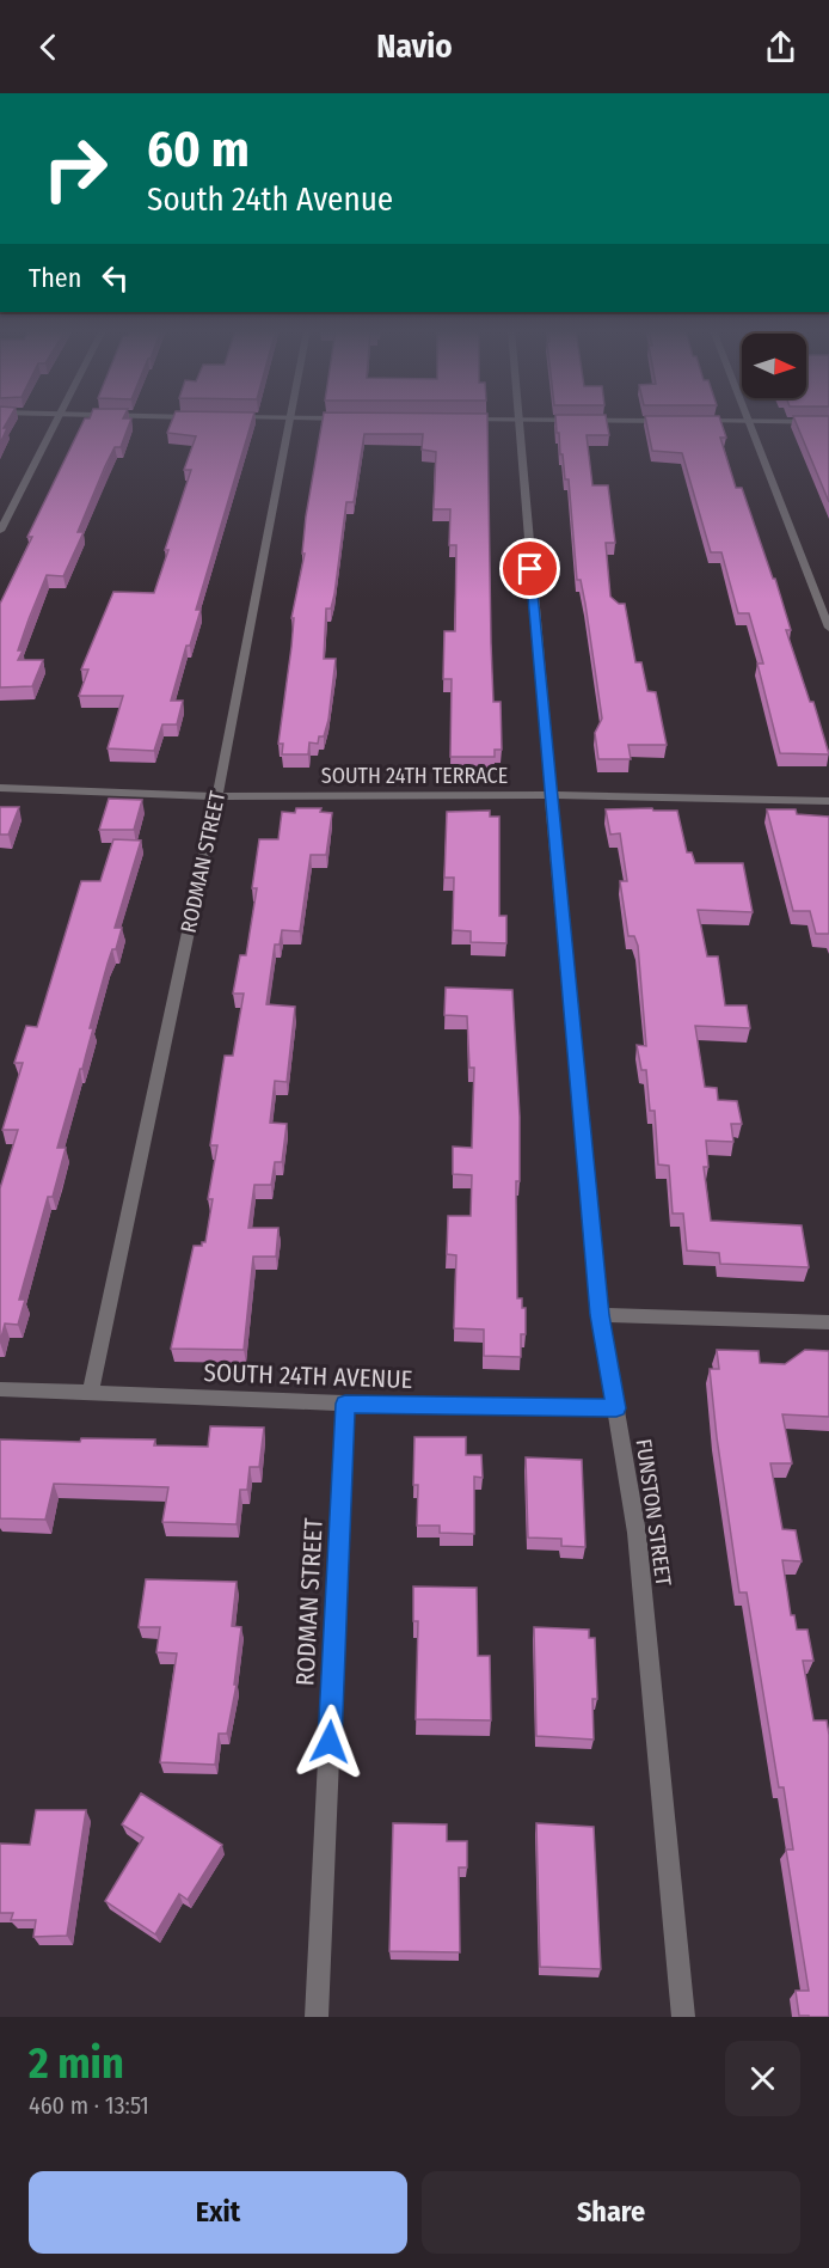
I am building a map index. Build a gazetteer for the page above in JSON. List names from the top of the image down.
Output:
{
  "streets": {
    "street": [
      "SOUTH 24TH TERRACE",
      "RODMAN STREET",
      "SOUTH 24TH AVENUE",
      "FUNSTON STREET"
    ]
  },
  "crossings": [
    ["SOUTH 24TH TERRACE", "RODMAN STREET"],
    ["SOUTH 24TH TERRACE", "FUNSTON STREET"],
    ["RODMAN STREET", "SOUTH 24TH AVENUE"],
    ["SOUTH 24TH AVENUE", "FUNSTON STREET"]
  ],
  "north": "right",
  "page": {
    "header": "Navio",
    "turn": ["60 m", "South 24th Avenue"],
    "then": "Then",
    "heading": ["2 min", "460 m · 13:51"],
    "buttons": ["Exit", "Share"]
  }
}
